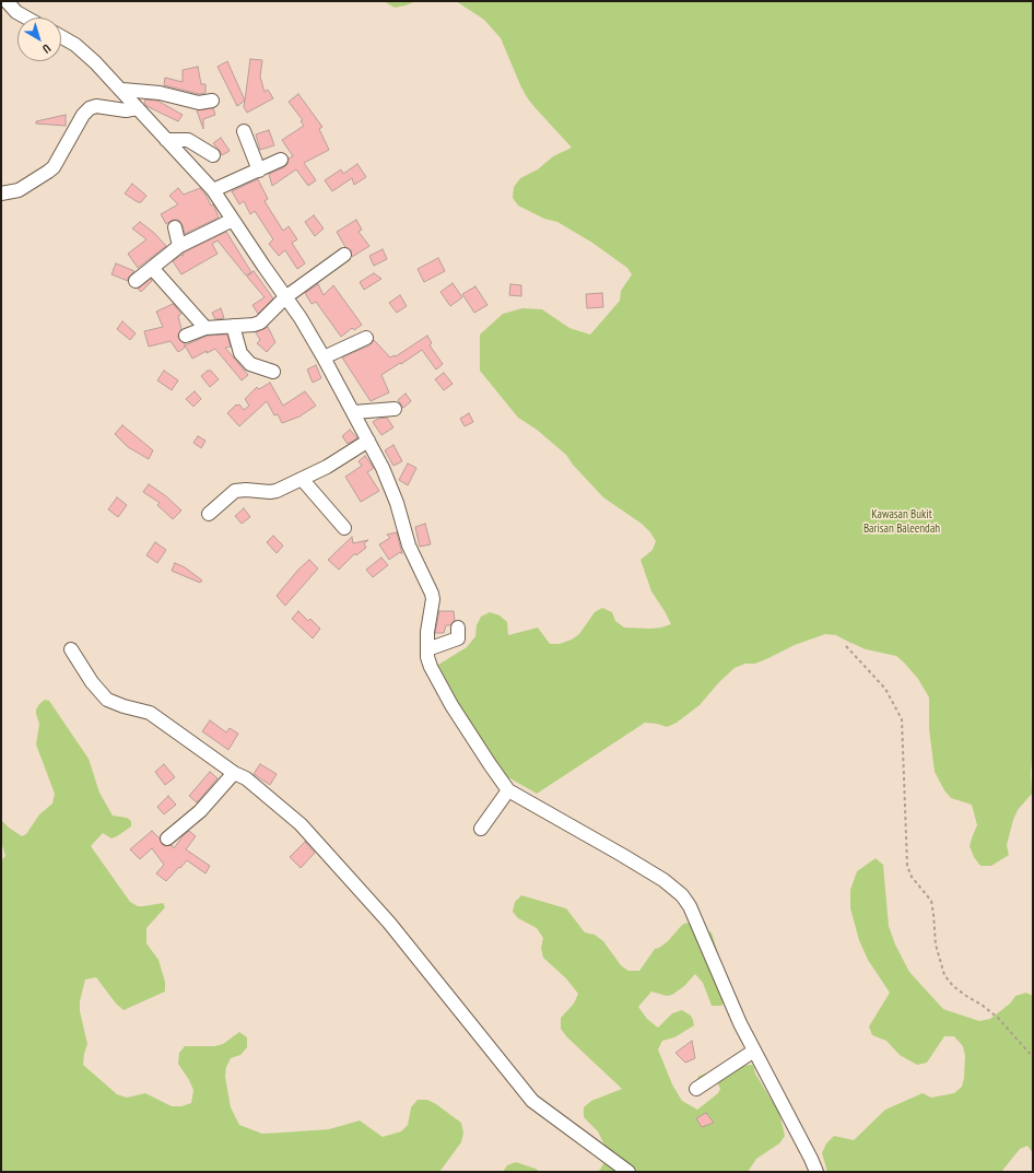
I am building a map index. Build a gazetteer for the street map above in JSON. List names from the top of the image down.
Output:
{
  "parks": ["Kawasan Bukit Barisan Baleendah"],
  "north": "bottom right"
}
